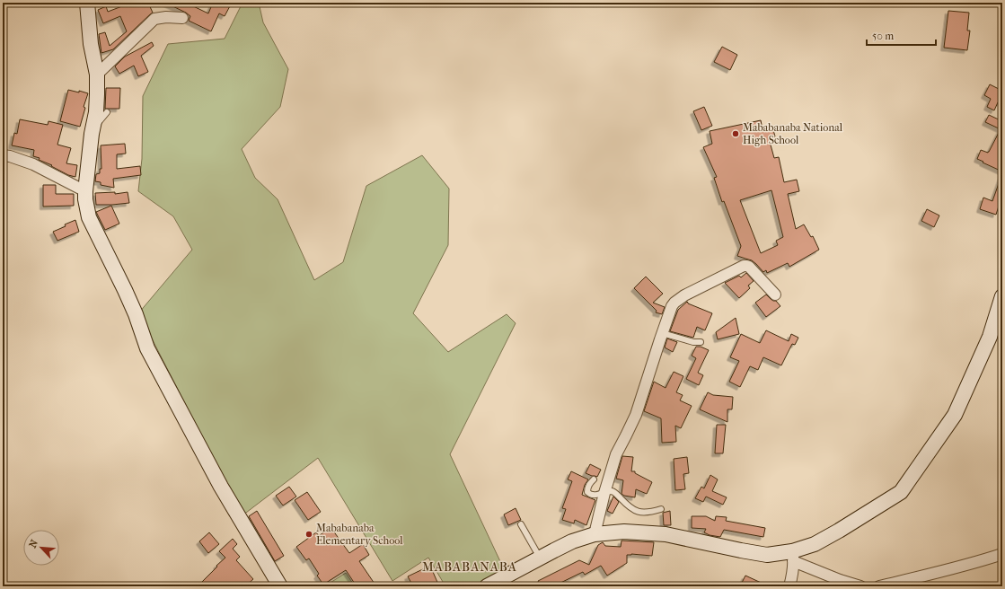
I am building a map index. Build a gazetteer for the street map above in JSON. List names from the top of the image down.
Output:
{
  "districts": ["MABABANABA"],
  "places": ["Mababanaba National High School", "Mababanaba Elementary School"],
  "scale_bar": "50 m",
  "north": "top left"
}
